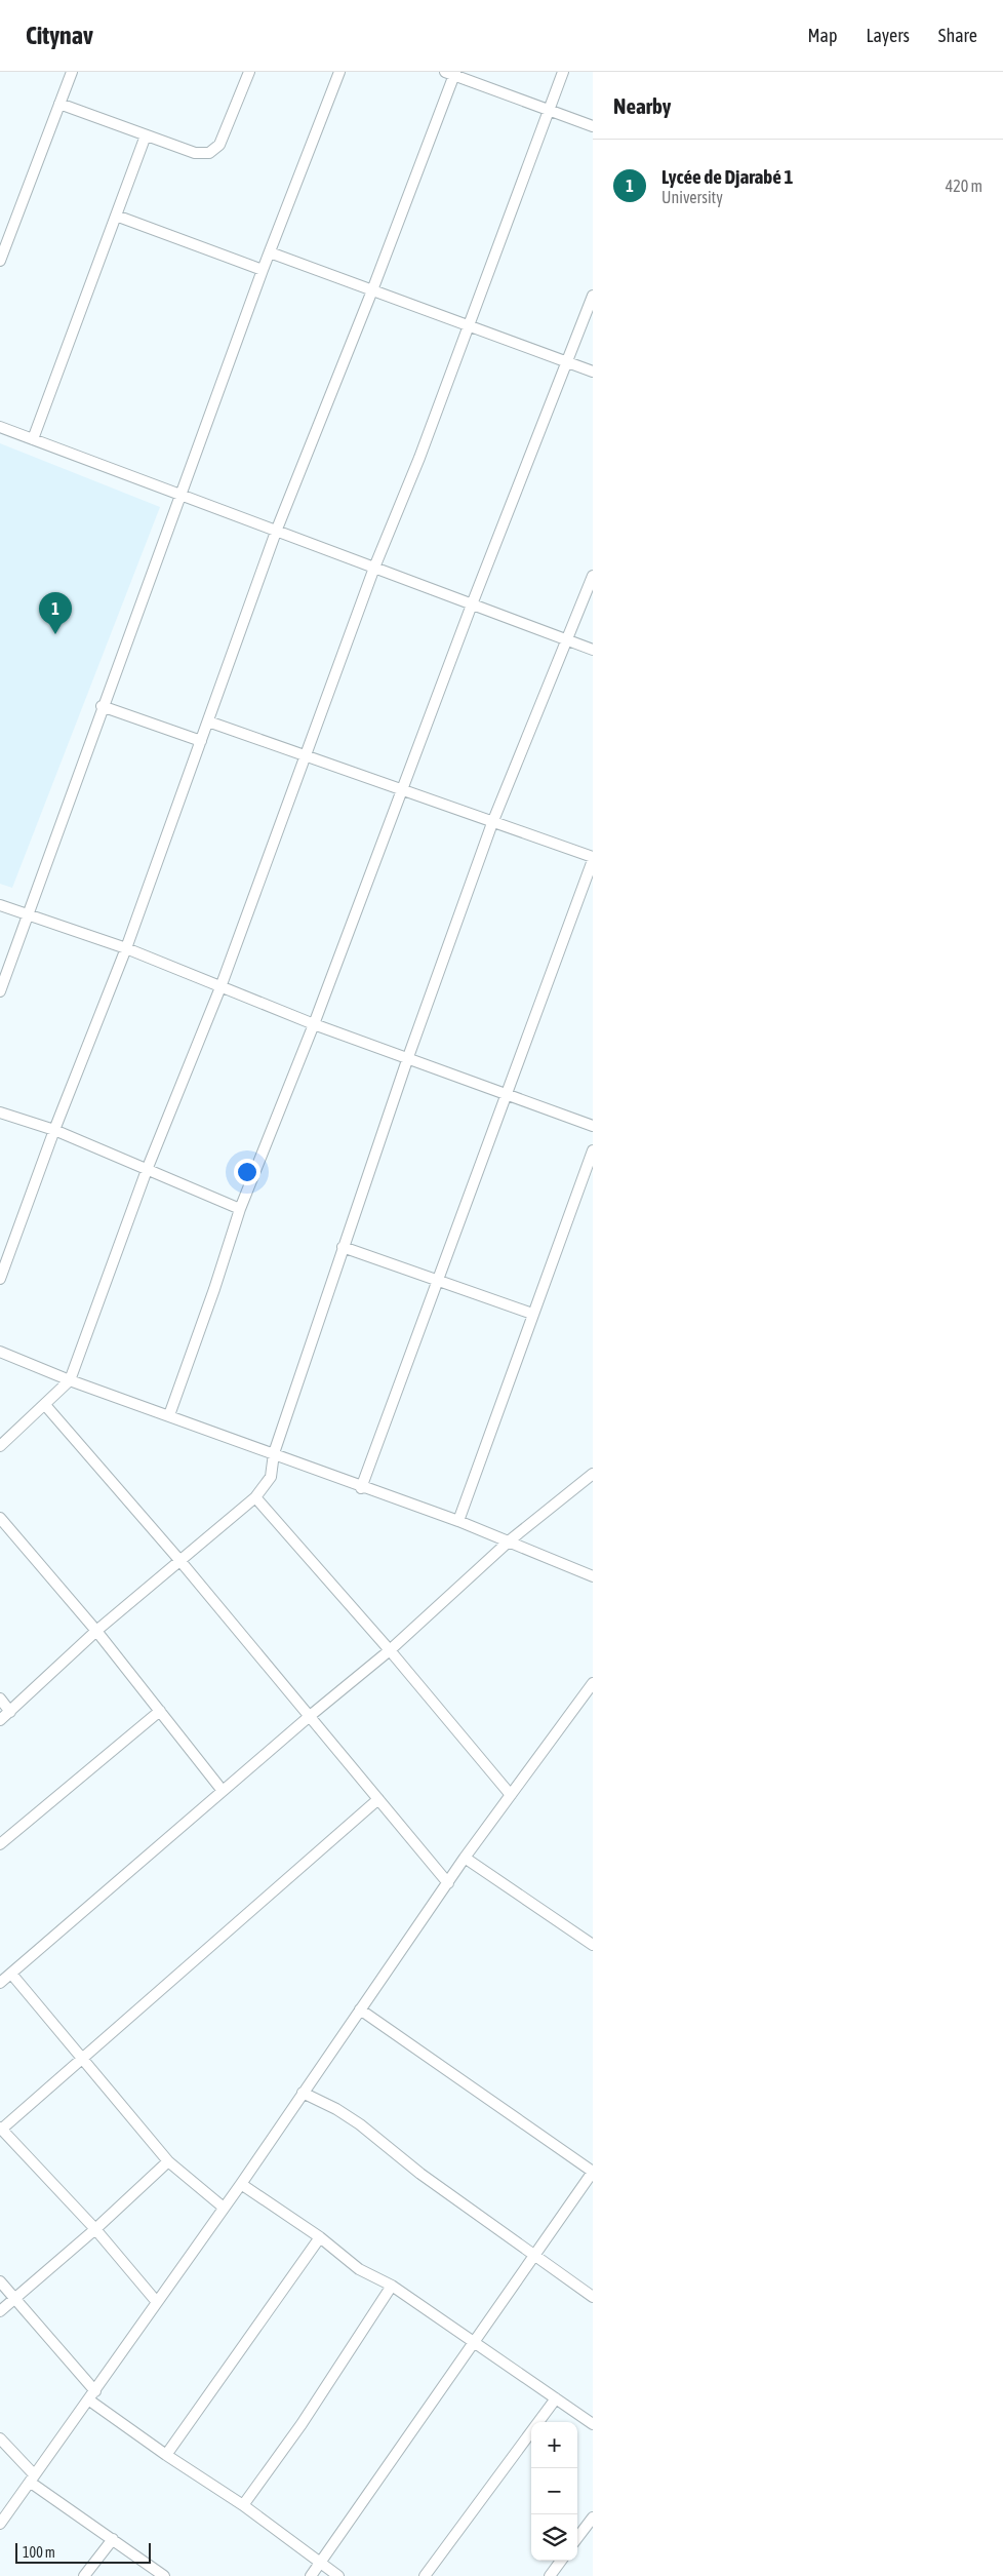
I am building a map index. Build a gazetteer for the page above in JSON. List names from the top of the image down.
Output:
{
  "scale_bar": "100 m",
  "page": {
    "header": "Citynav",
    "nav": ["Map", "Layers", "Share"],
    "heading": "Nearby",
    "list": [
      {
        "mark": "1",
        "name": "Lycée de Djarabé 1",
        "note": "University",
        "value": "420 m"
      }
    ],
    "pins": "1",
    "map_buttons": ["+", "−"],
    "scale": "100 m"
  }
}
